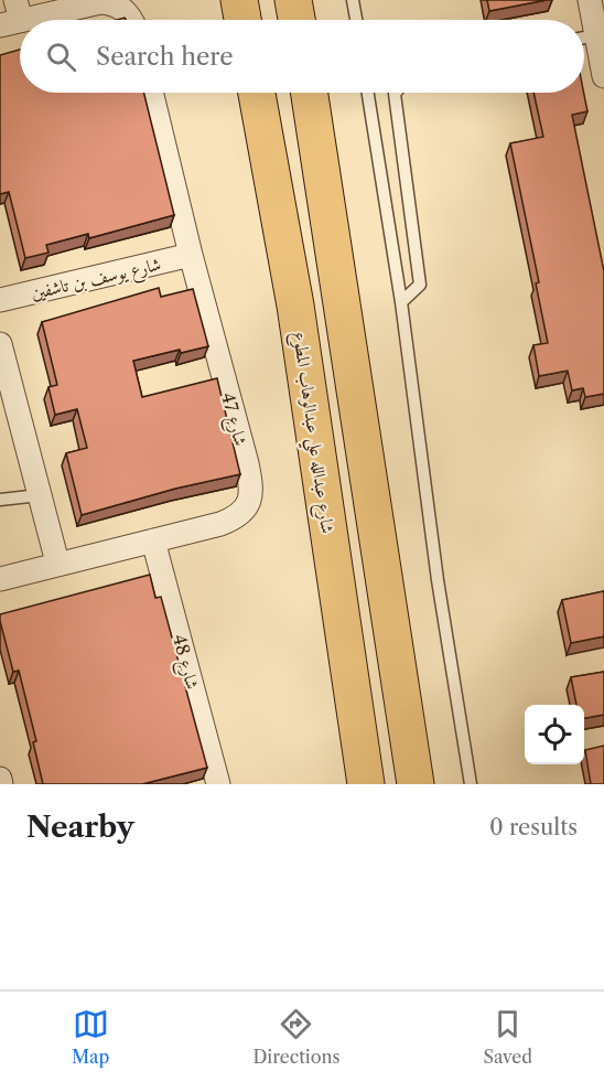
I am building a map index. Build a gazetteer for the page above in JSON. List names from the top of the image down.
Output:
{
  "streets": {
    "main road": ["شارع عبدالله علي عبدالوهاب المطوع"],
    "street": ["شارع يوسف بن تاشفين", "شارع 47", "شارع 48"]
  },
  "crossings": [
    ["شارع يوسف بن تاشفين", "شارع 47"],
    ["شارع 47", "شارع 48"]
  ],
  "page": {
    "search": "Search here",
    "heading": ["Nearby", "0 results"],
    "nav": ["Map", "Directions", "Saved"]
  }
}
